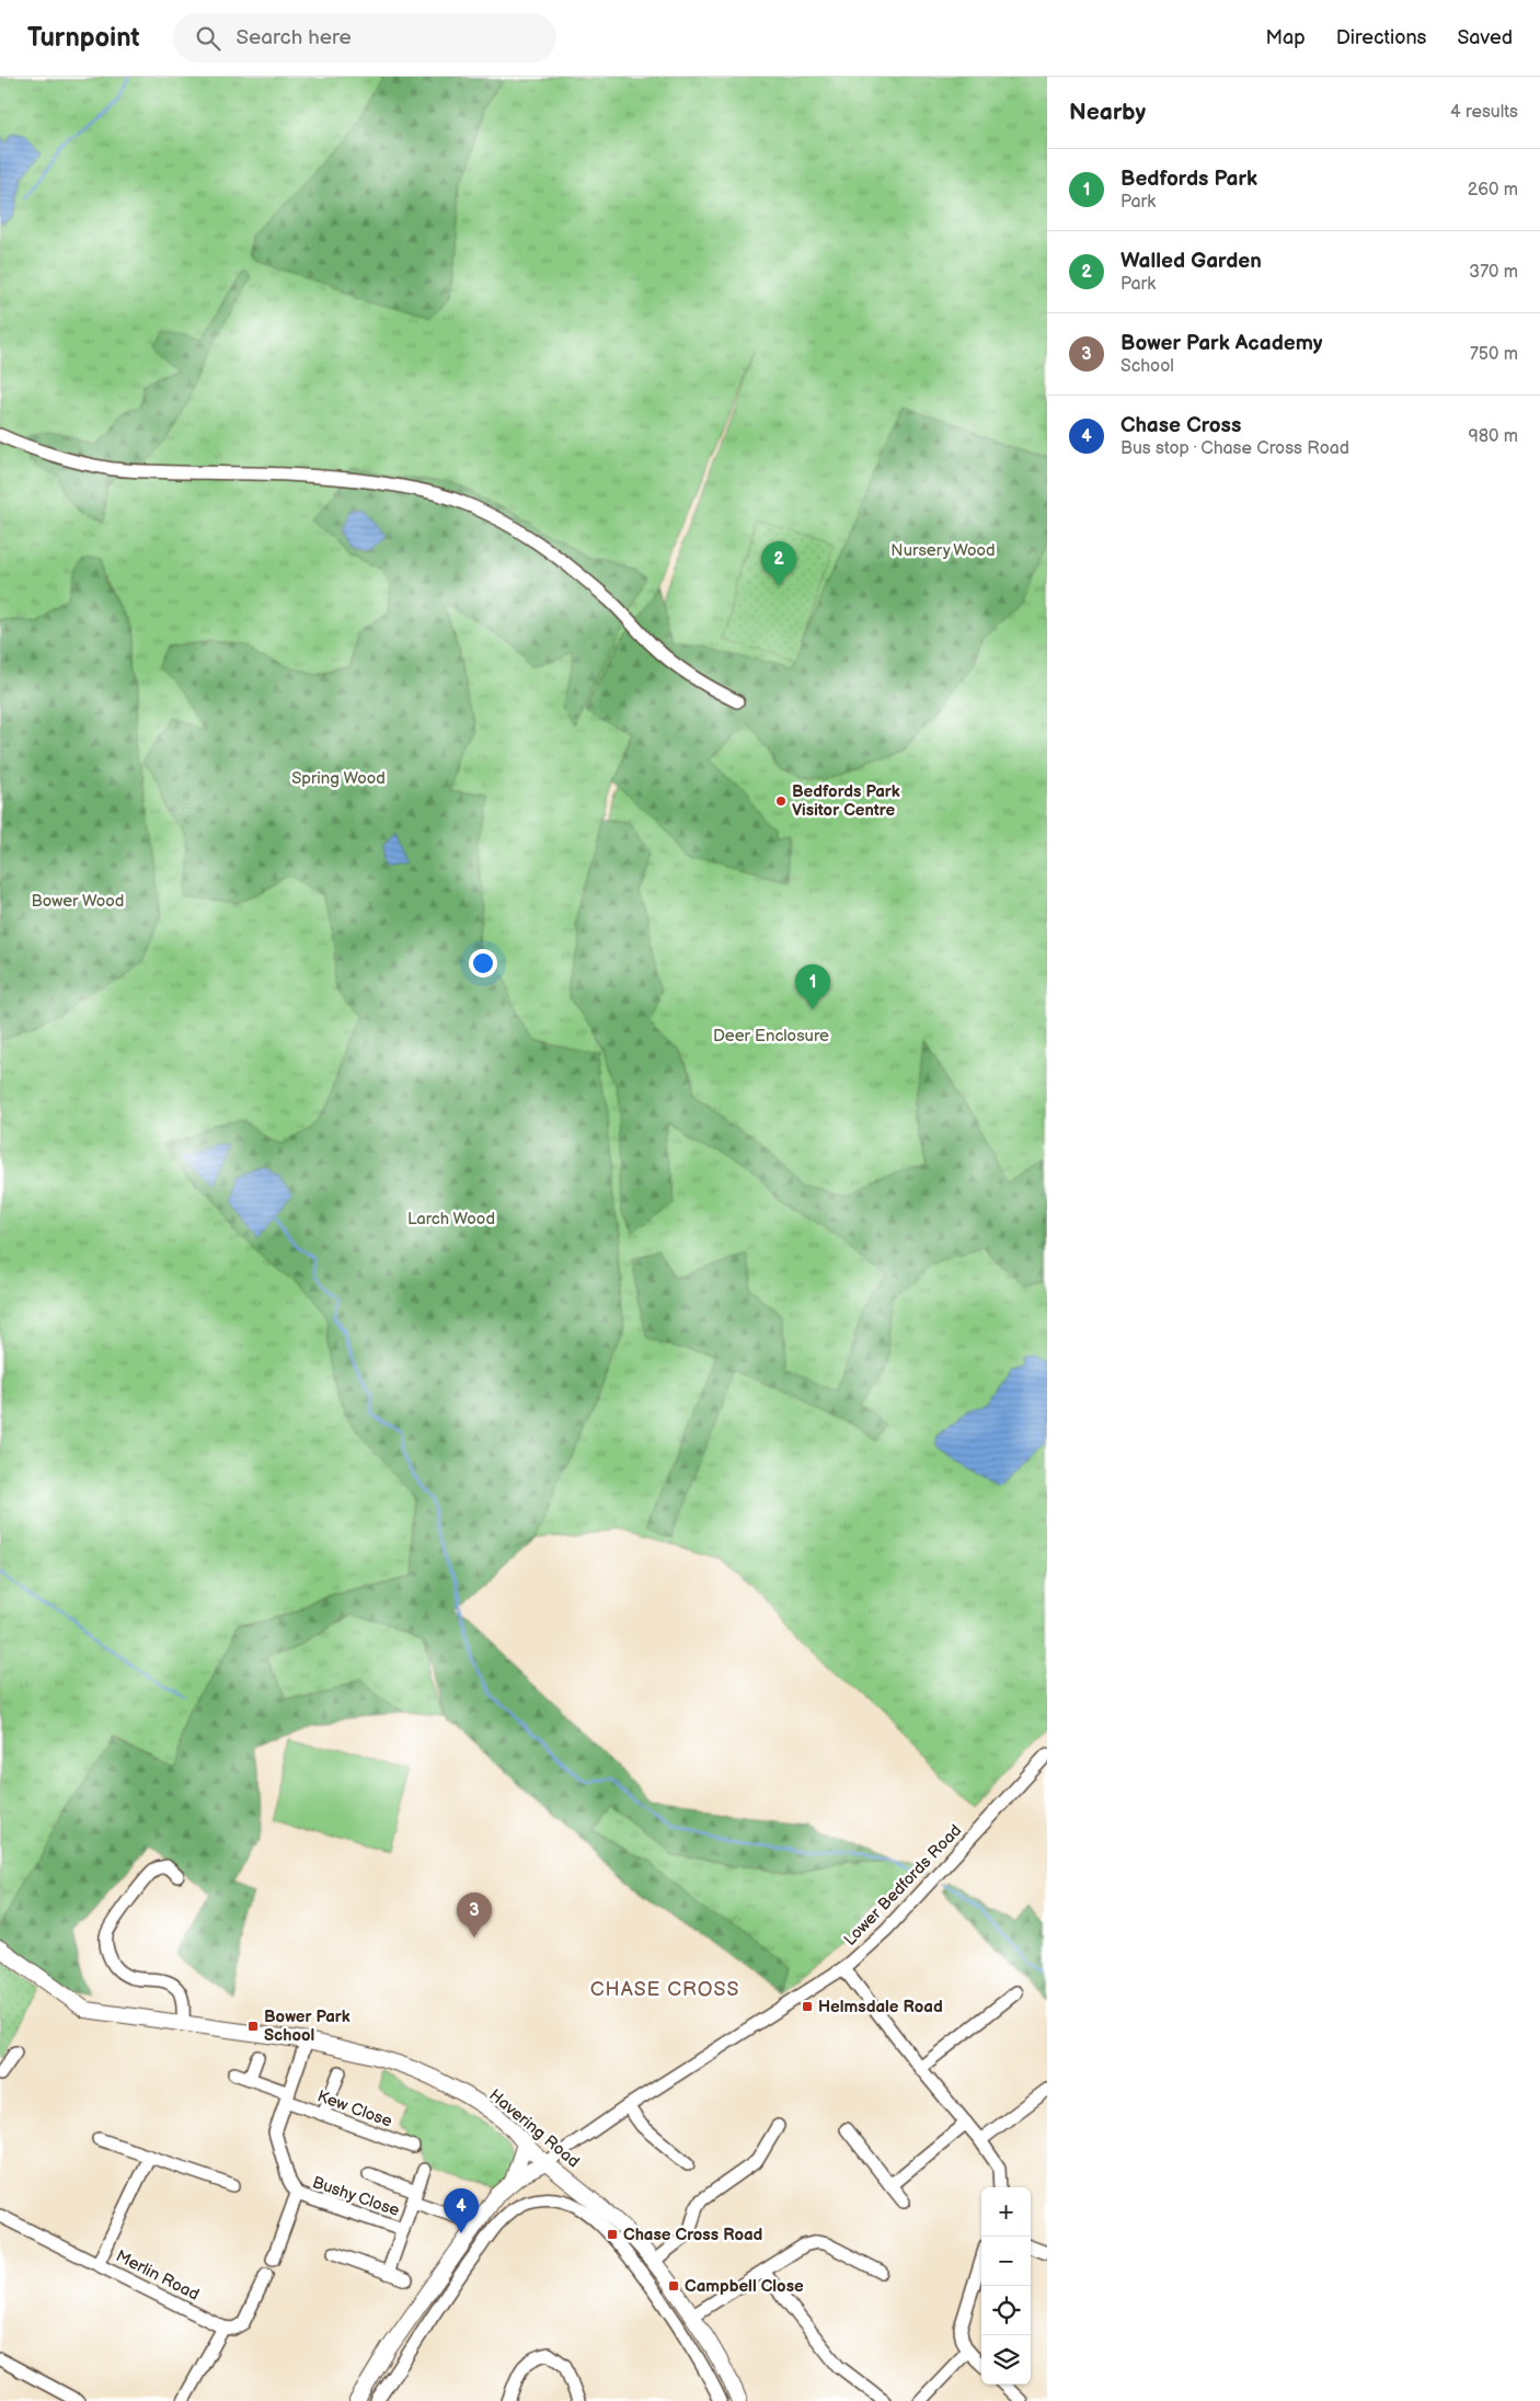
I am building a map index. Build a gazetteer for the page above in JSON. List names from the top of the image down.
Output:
{
  "streets": {
    "main road": ["Havering Road"],
    "street": [
      "Lower Bedfords Road",
      "Kew Close",
      "Bushy Close",
      "Merlin Road"
    ]
  },
  "crossings": [
    ["Lower Bedfords Road", "Havering Road"]
  ],
  "districts": ["CHASE CROSS"],
  "parks": [
    "Nursery Wood",
    "Spring Wood",
    "Bower Wood",
    "Deer Enclosure",
    "Larch Wood"
  ],
  "places": {
    "other": ["Bedfords Park Visitor Centre"],
    "transit": [
      "Helmsdale Road",
      "Bower Park School",
      "Chase Cross Road",
      "Campbell Close"
    ]
  },
  "page": {
    "header": "Turnpoint",
    "search": "Search here",
    "nav": ["Map", "Directions", "Saved"],
    "heading": ["Nearby", "4 results"],
    "list": [
      {
        "mark": "1",
        "name": "Bedfords Park",
        "note": "Park",
        "value": "260 m"
      },
      {
        "mark": "2",
        "name": "Walled Garden",
        "note": "Park",
        "value": "370 m"
      },
      {
        "mark": "3",
        "name": "Bower Park Academy",
        "note": "School",
        "value": "750 m"
      },
      {
        "mark": "4",
        "name": "Chase Cross",
        "note": "Bus stop · Chase Cross Road",
        "value": "980 m"
      }
    ],
    "pins": [
      "2",
      "1",
      "3",
      "4"
    ],
    "map_buttons": ["+", "−"]
  }
}
